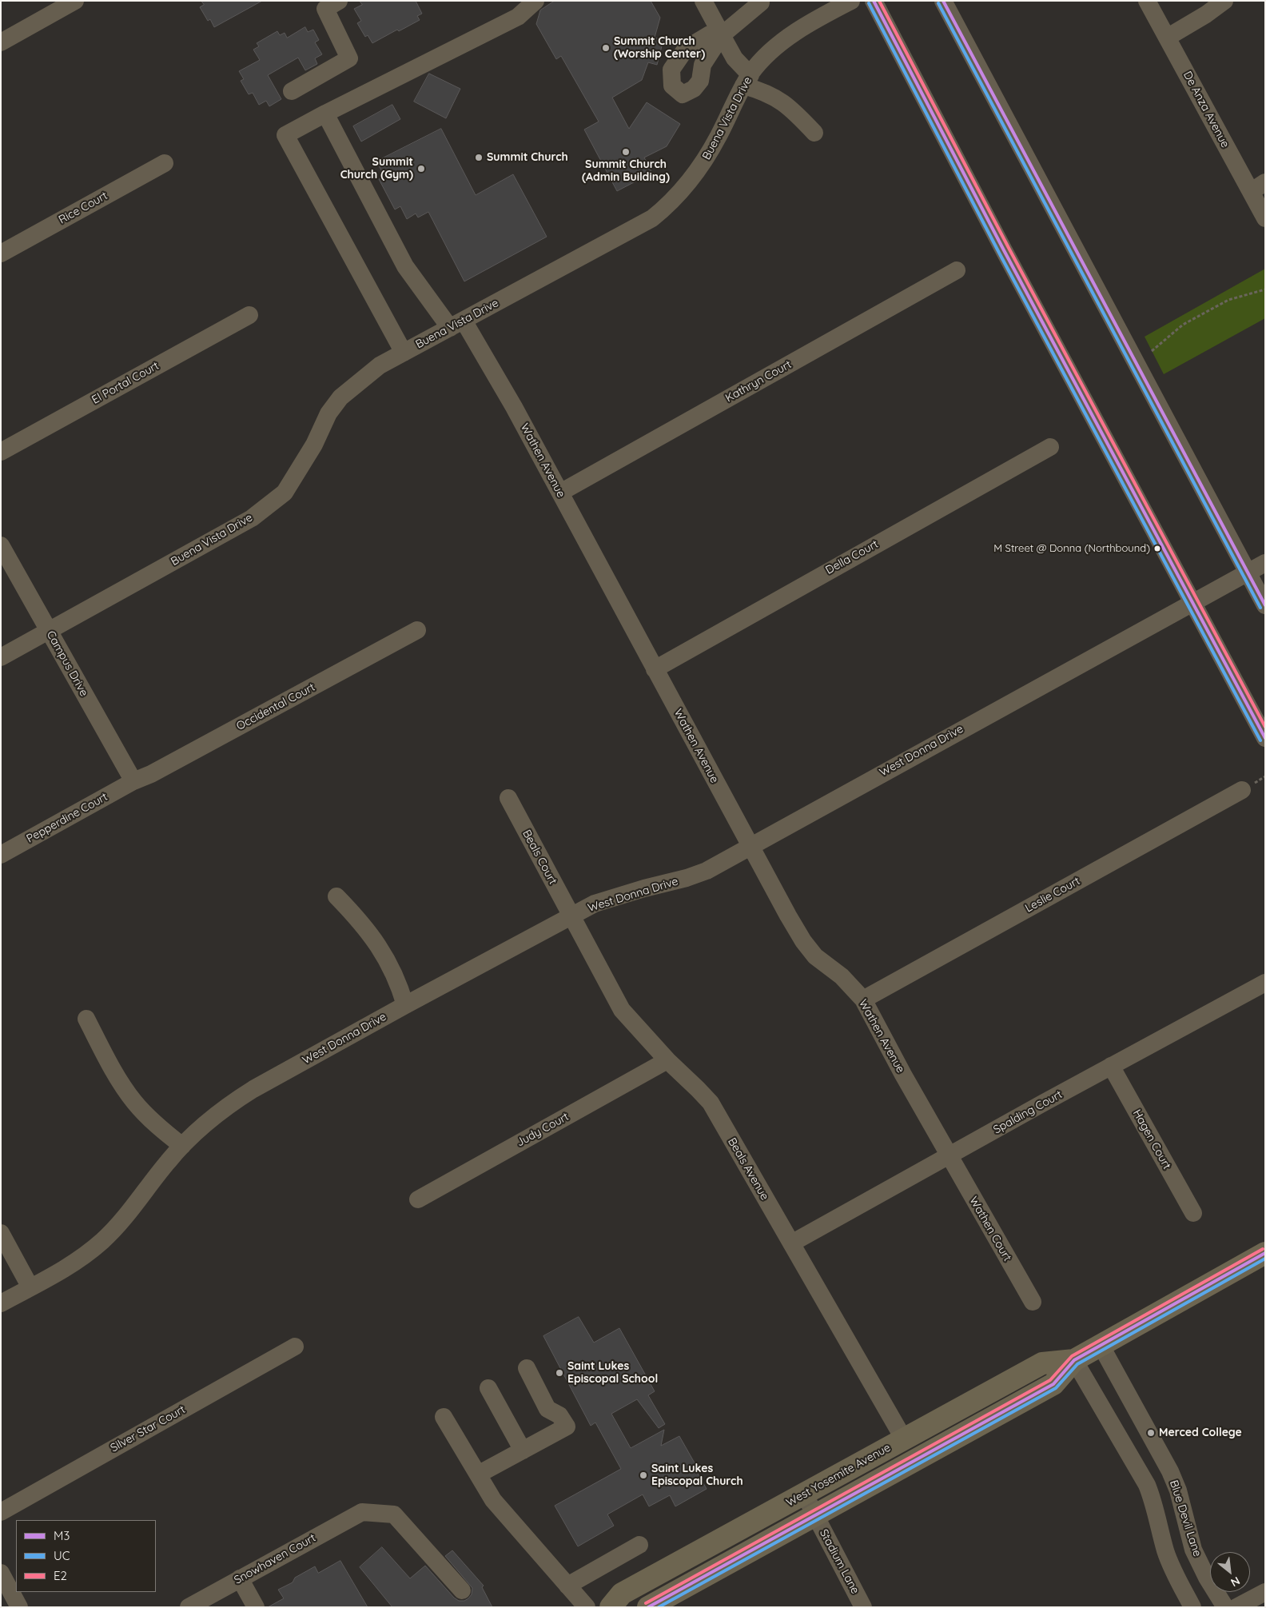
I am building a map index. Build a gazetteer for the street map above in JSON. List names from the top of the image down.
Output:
{
  "streets": {
    "main road": ["West Yosemite Avenue"],
    "street": [
      "De Anza Avenue",
      "Buena Vista Drive",
      "Rice Court",
      "Kathryn Court",
      "El Portal Court",
      "Wathen Avenue",
      "Della Court",
      "Campus Drive",
      "Occidental Court",
      "West Donna Drive",
      "Pepperdine Court",
      "Beals Court",
      "Leslie Court",
      "Spalding Court",
      "Judy Court",
      "Hagen Court",
      "Beals Avenue",
      "Wathen Court",
      "Silver Star Court",
      "Blue Devil Lane",
      "Snowhaven Court",
      "Stadium Lane"
    ]
  },
  "crossings": [
    ["Buena Vista Drive", "Wathen Avenue"],
    ["Buena Vista Drive", "Campus Drive"],
    ["Kathryn Court", "Wathen Avenue"],
    ["Wathen Avenue", "Della Court"],
    ["Wathen Avenue", "West Donna Drive"],
    ["Wathen Avenue", "Leslie Court"],
    ["Wathen Avenue", "Spalding Court"],
    ["Wathen Avenue", "Wathen Court"],
    ["Campus Drive", "Occidental Court"],
    ["Campus Drive", "Pepperdine Court"],
    ["Occidental Court", "Pepperdine Court"],
    ["West Donna Drive", "Beals Court"],
    ["West Donna Drive", "Beals Avenue"],
    ["Beals Court", "Beals Avenue"],
    ["Spalding Court", "Hagen Court"],
    ["Spalding Court", "Beals Avenue"],
    ["Spalding Court", "Wathen Court"],
    ["Judy Court", "Beals Avenue"],
    ["Beals Avenue", "West Yosemite Avenue"],
    ["West Yosemite Avenue", "Blue Devil Lane"],
    ["West Yosemite Avenue", "Stadium Lane"]
  ],
  "places": [
    "Summit Church (Worship Center)",
    "Summit Church (Admin Building)",
    "Summit Church",
    "Summit Church (Gym)",
    "M Street @ Donna (Northbound)",
    "Saint Lukes Episcopal School",
    "Merced College",
    "Saint Lukes Episcopal Church"
  ],
  "lines": ["transit line M3", "transit line E2", "transit line UC"],
  "legend": ["M3", "UC", "E2"],
  "north": "bottom right"
}
